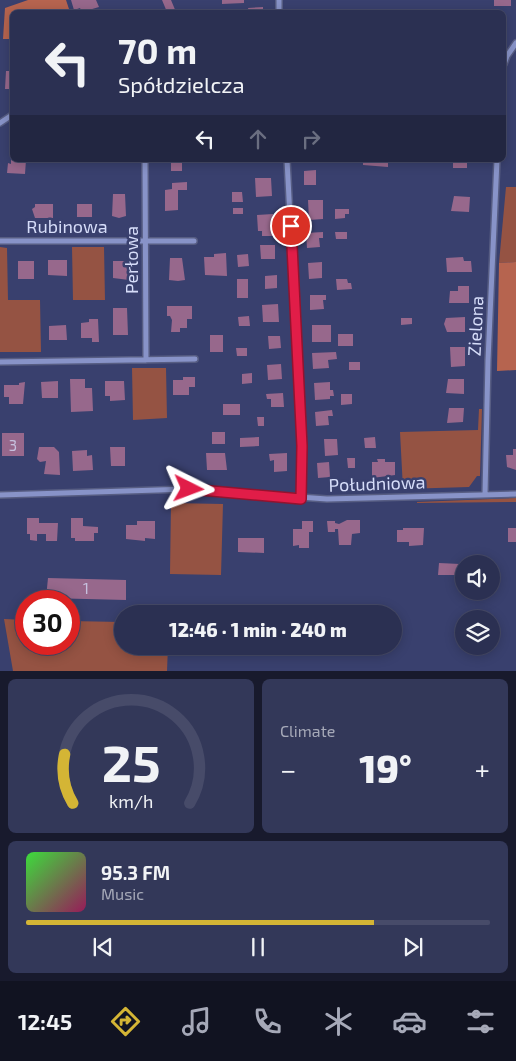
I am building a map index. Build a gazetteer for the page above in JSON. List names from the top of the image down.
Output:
{
  "streets": {
    "street": [
      "Rubinowa",
      "Perłowa",
      "Zielona",
      "Południowa"
    ]
  },
  "crossings": [
    ["Rubinowa", "Perłowa"],
    ["Zielona", "Południowa"]
  ],
  "house_numbers": ["3", "1"],
  "page": {
    "turn": ["70 m", "Spółdzielcza"],
    "limit": "30",
    "trip": "12:46 · 1 min · 240 m",
    "tile": "Climate",
    "heat": ["−", "19°", "+"],
    "song": ["95.3 FM", "Music"],
    "tabs": "12:45",
    "gauge": ["25", "km/h"]
  }
}
